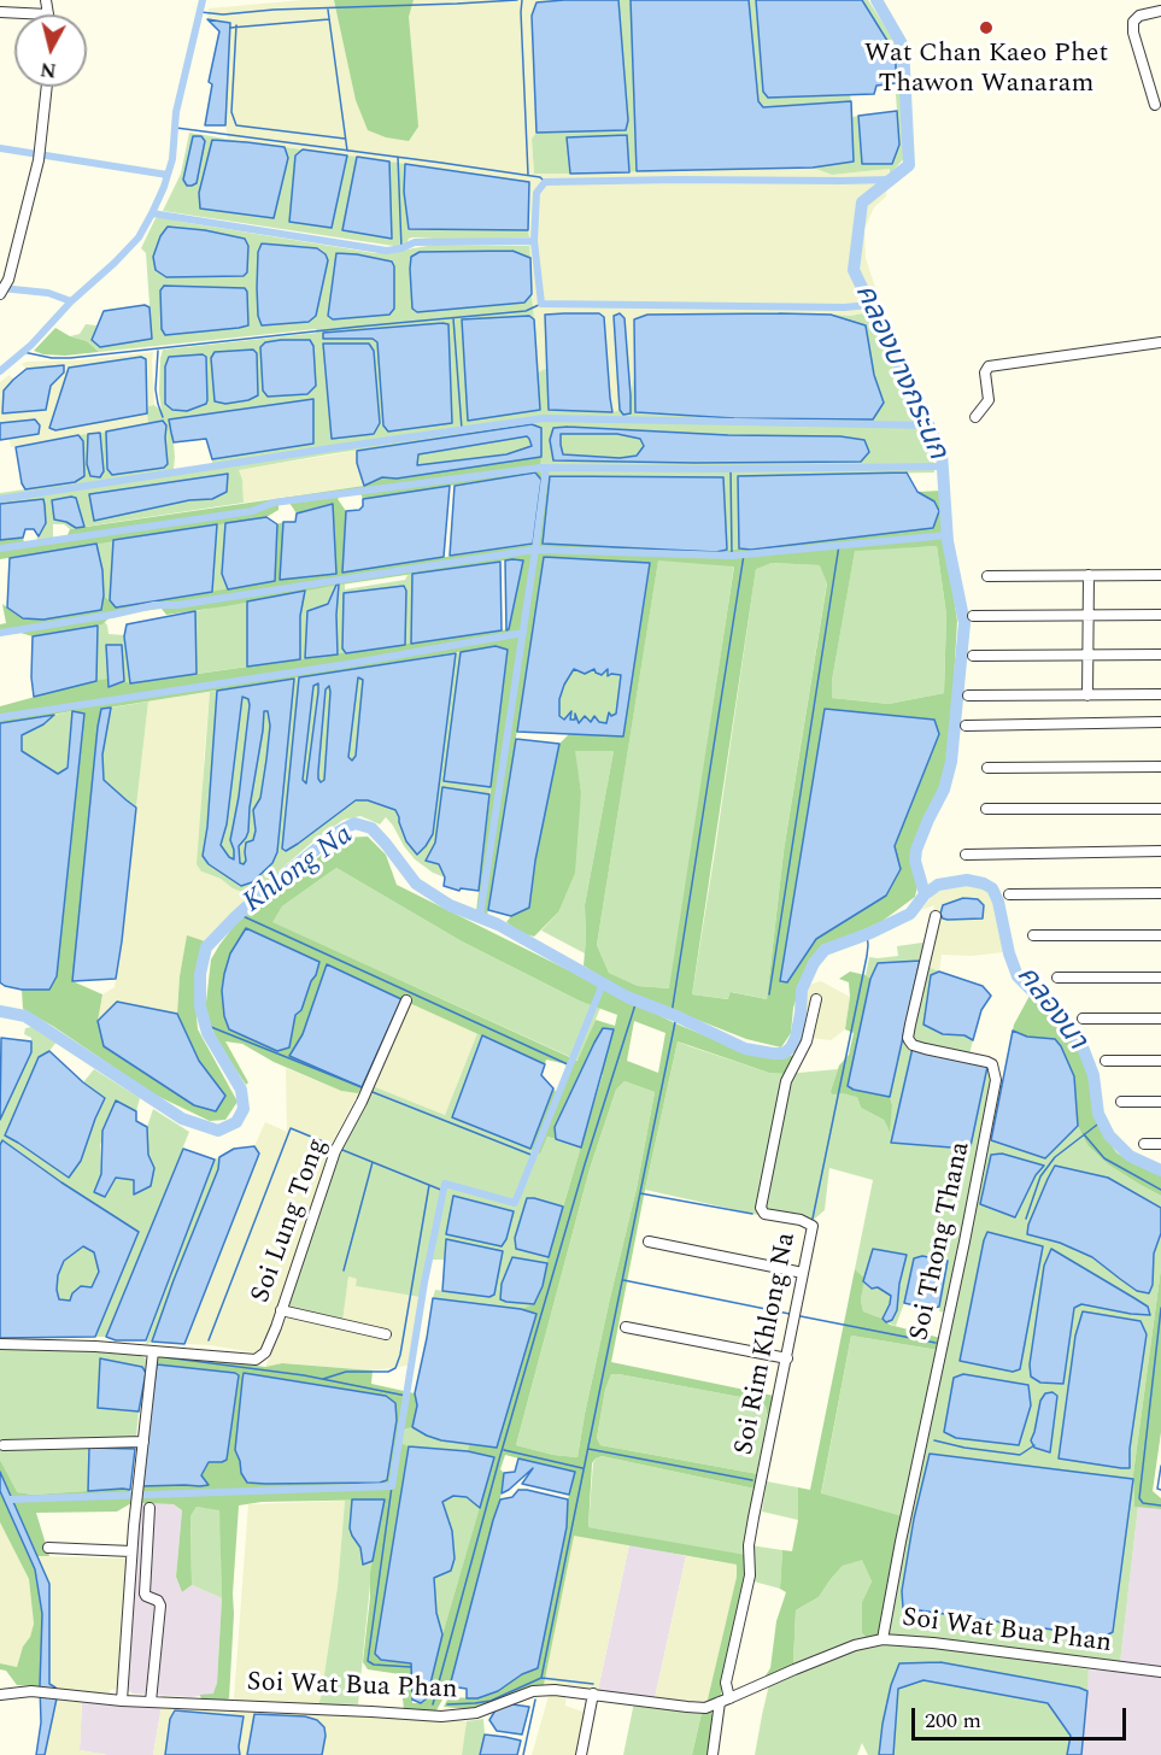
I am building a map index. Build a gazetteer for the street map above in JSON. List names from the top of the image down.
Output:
{
  "streets": {
    "street": [
      "Soi Lung Tong",
      "Soi Thong Thana",
      "Soi Rim Khlong Na",
      "Soi Wat Bua Phan"
    ]
  },
  "crossings": [
    ["Soi Thong Thana", "Soi Wat Bua Phan"],
    ["Soi Rim Khlong Na", "Soi Wat Bua Phan"]
  ],
  "water": ["คลองบางกระนก", "Khlong Na", "คลองนา"],
  "places": ["Wat Chan Kaeo Phet Thawon Wanaram"],
  "scale_bar": "200 m",
  "north": "bottom"
}
